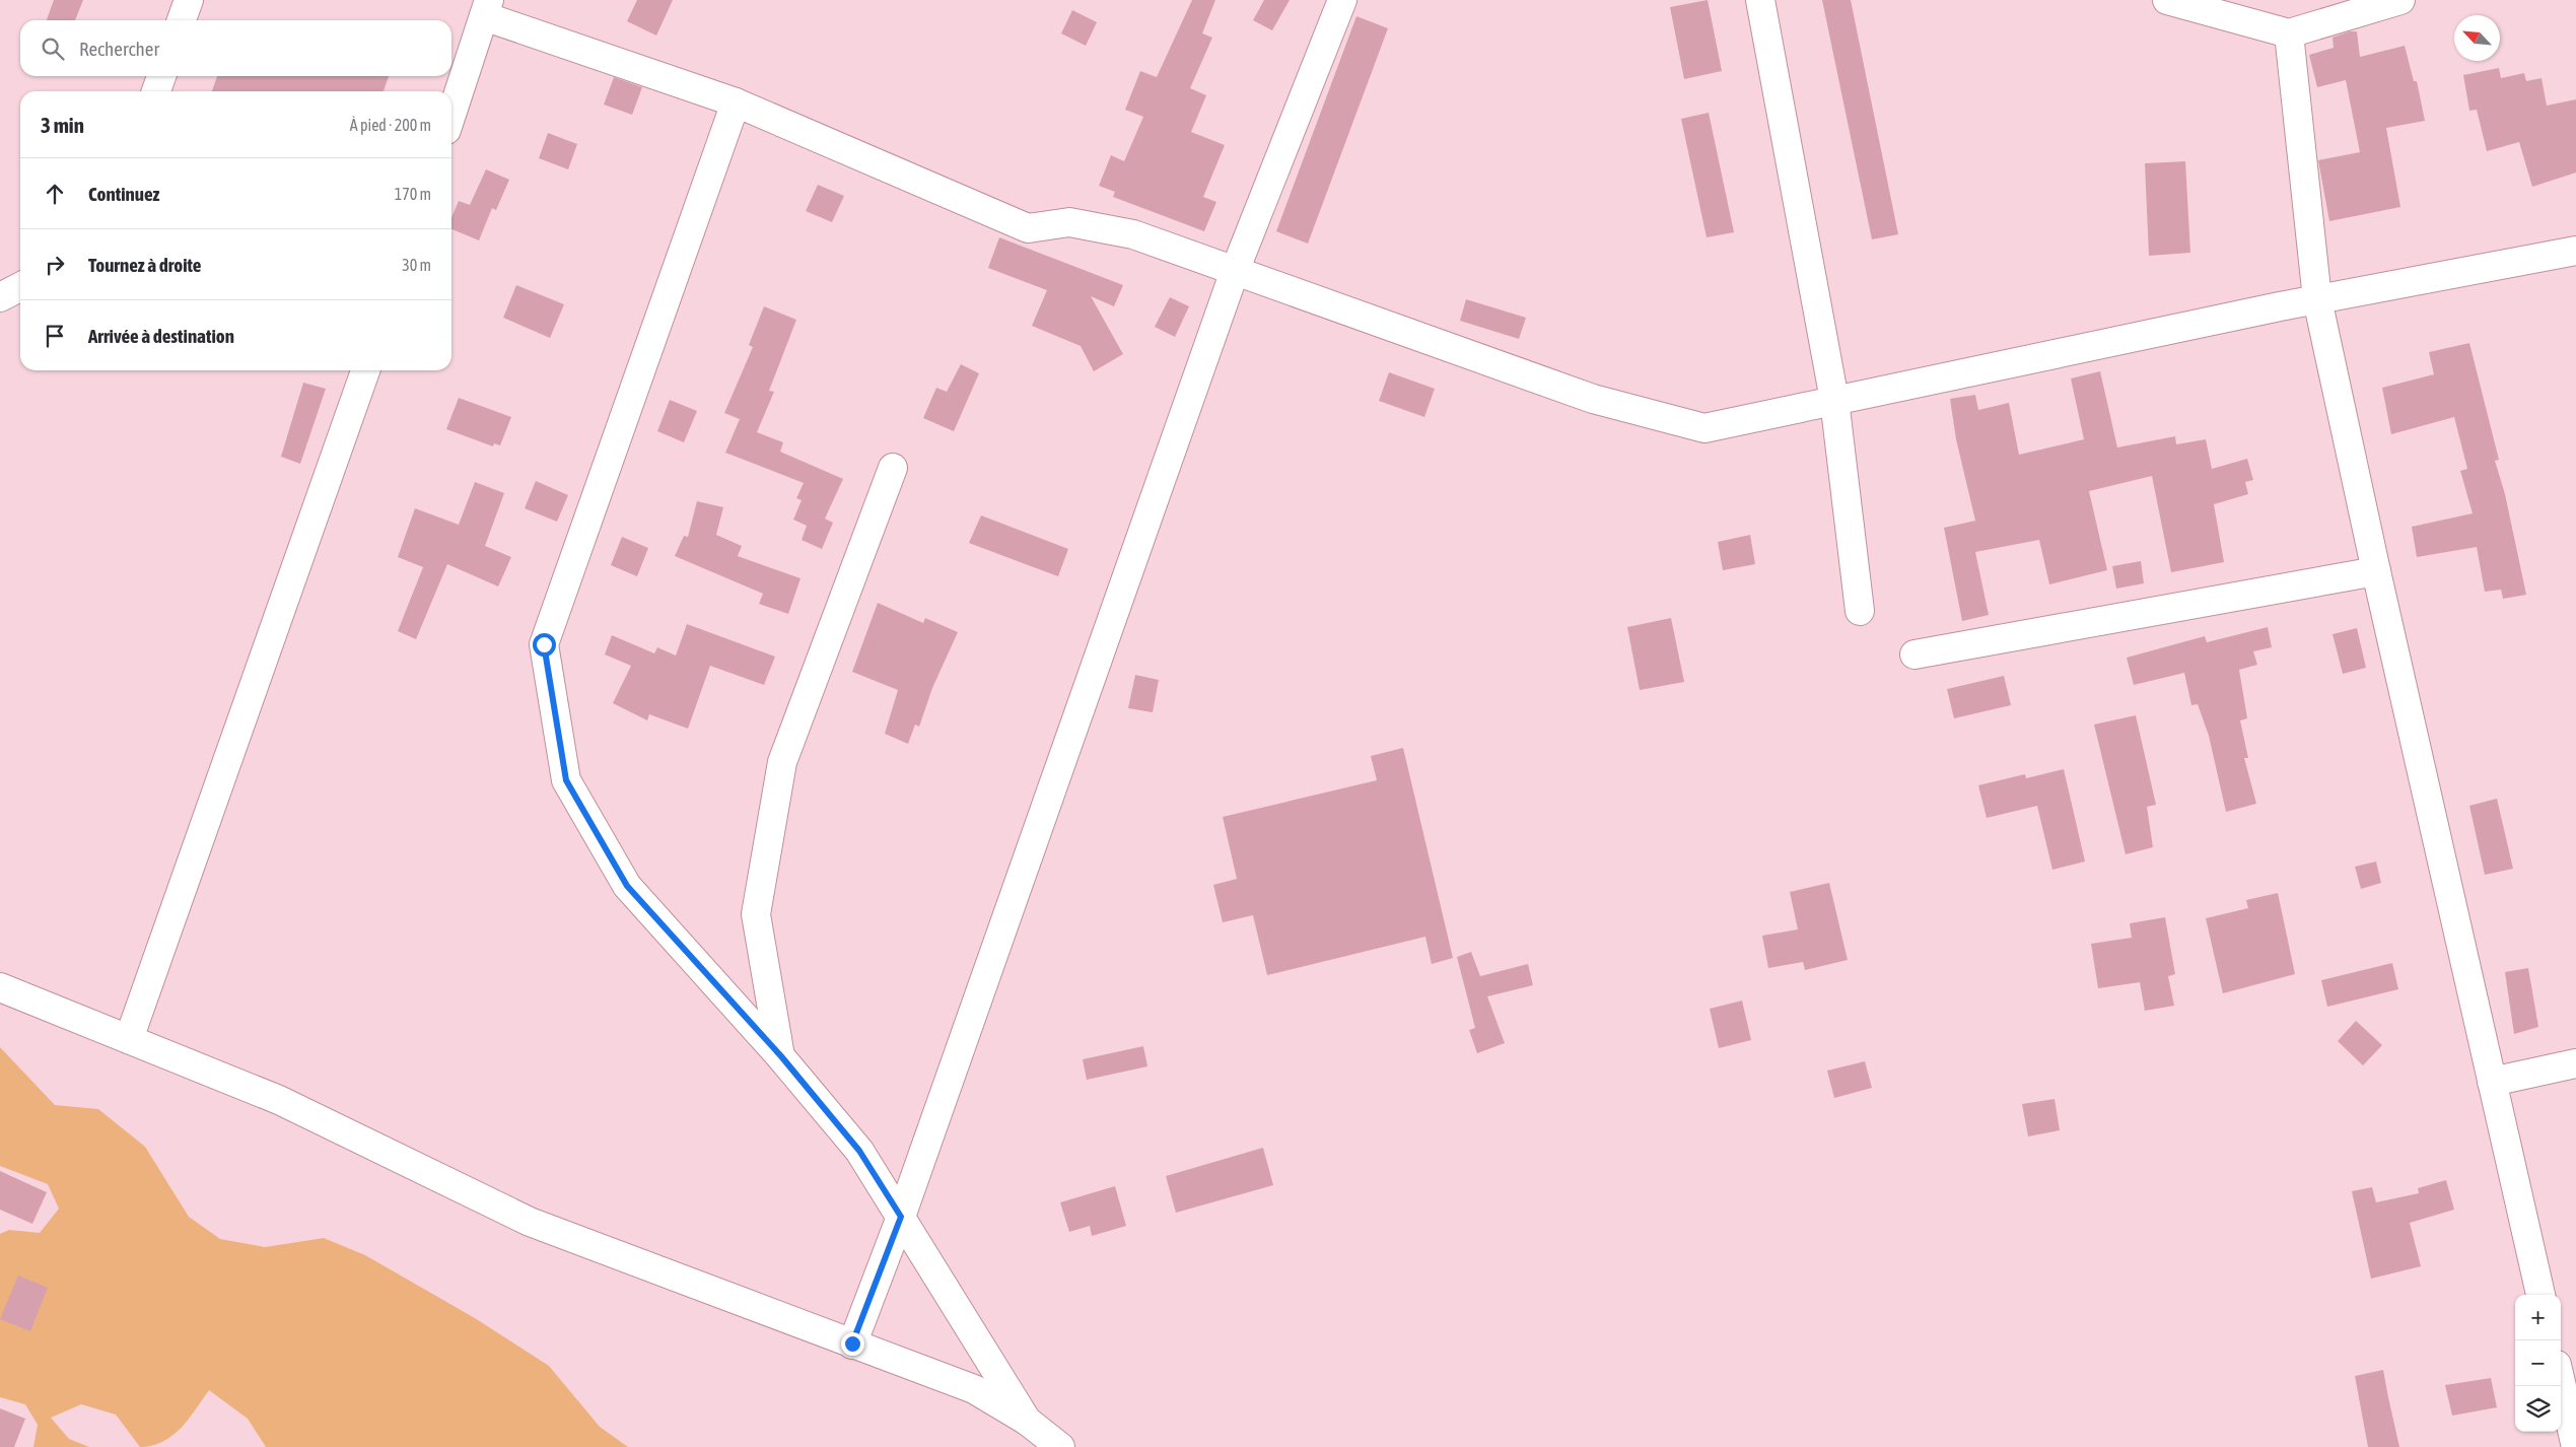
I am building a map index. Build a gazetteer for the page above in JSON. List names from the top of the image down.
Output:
{
  "north": "top left",
  "page": {
    "search": "Rechercher",
    "heading": ["3 min", "À pied · 200 m"],
    "list": [
      ["Continuez", "170 m"],
      ["Tournez à droite", "30 m"],
      "Arrivée à destination"
    ],
    "map_buttons": ["+", "−"]
  }
}
